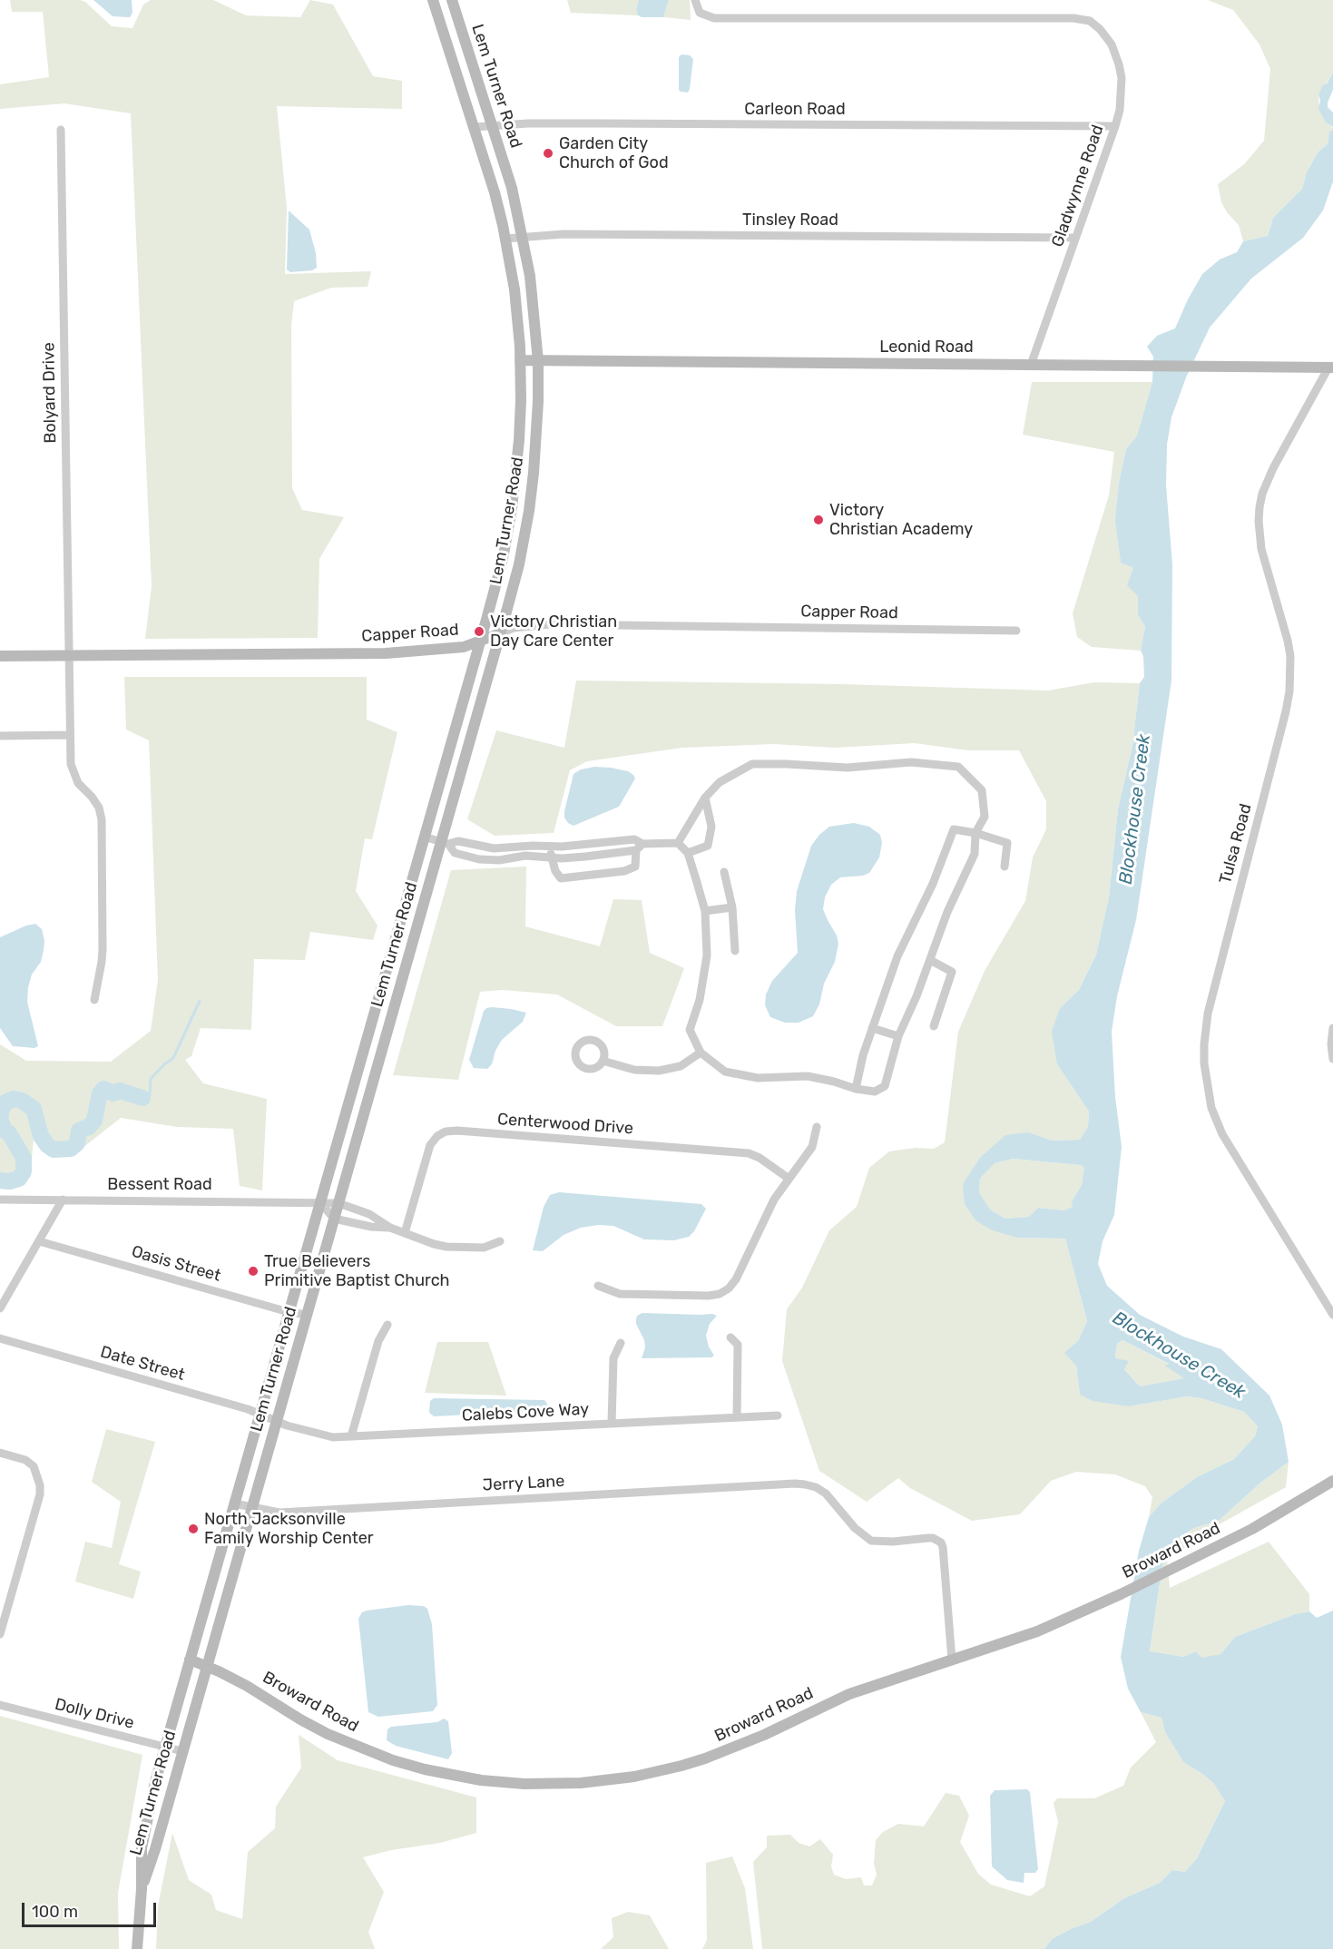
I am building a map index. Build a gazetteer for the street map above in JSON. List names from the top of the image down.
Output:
{
  "streets": {
    "main road": [
      "Lem Turner Road",
      "Leonid Road",
      "Capper Road",
      "Broward Road"
    ],
    "street": [
      "Carleon Road",
      "Gladwynne Road",
      "Tinsley Road",
      "Bolyard Drive",
      "Tulsa Road",
      "Centerwood Drive",
      "Bessent Road",
      "Oasis Street",
      "Date Street",
      "Calebs Cove Way",
      "Jerry Lane",
      "Dolly Drive"
    ]
  },
  "crossings": [
    ["Lem Turner Road", "Carleon Road"],
    ["Lem Turner Road", "Tinsley Road"],
    ["Lem Turner Road", "Leonid Road"],
    ["Lem Turner Road", "Capper Road"],
    ["Lem Turner Road", "Bessent Road"],
    ["Lem Turner Road", "Oasis Street"],
    ["Lem Turner Road", "Date Street"],
    ["Lem Turner Road", "Calebs Cove Way"],
    ["Lem Turner Road", "Jerry Lane"],
    ["Lem Turner Road", "Broward Road"],
    ["Lem Turner Road", "Dolly Drive"],
    ["Carleon Road", "Gladwynne Road"],
    ["Gladwynne Road", "Tinsley Road"],
    ["Gladwynne Road", "Leonid Road"],
    ["Leonid Road", "Tulsa Road"],
    ["Bolyard Drive", "Capper Road"],
    ["Centerwood Drive", "Bessent Road"],
    ["Date Street", "Calebs Cove Way"],
    ["Jerry Lane", "Broward Road"]
  ],
  "water": ["Blockhouse Creek"],
  "places": [
    "Garden City Church of God",
    "Victory Christian Academy",
    "Victory Christian Day Care Center",
    "True Believers Primitive Baptist Church",
    "North Jacksonville Family Worship Center"
  ],
  "scale_bar": "100 m"
}
